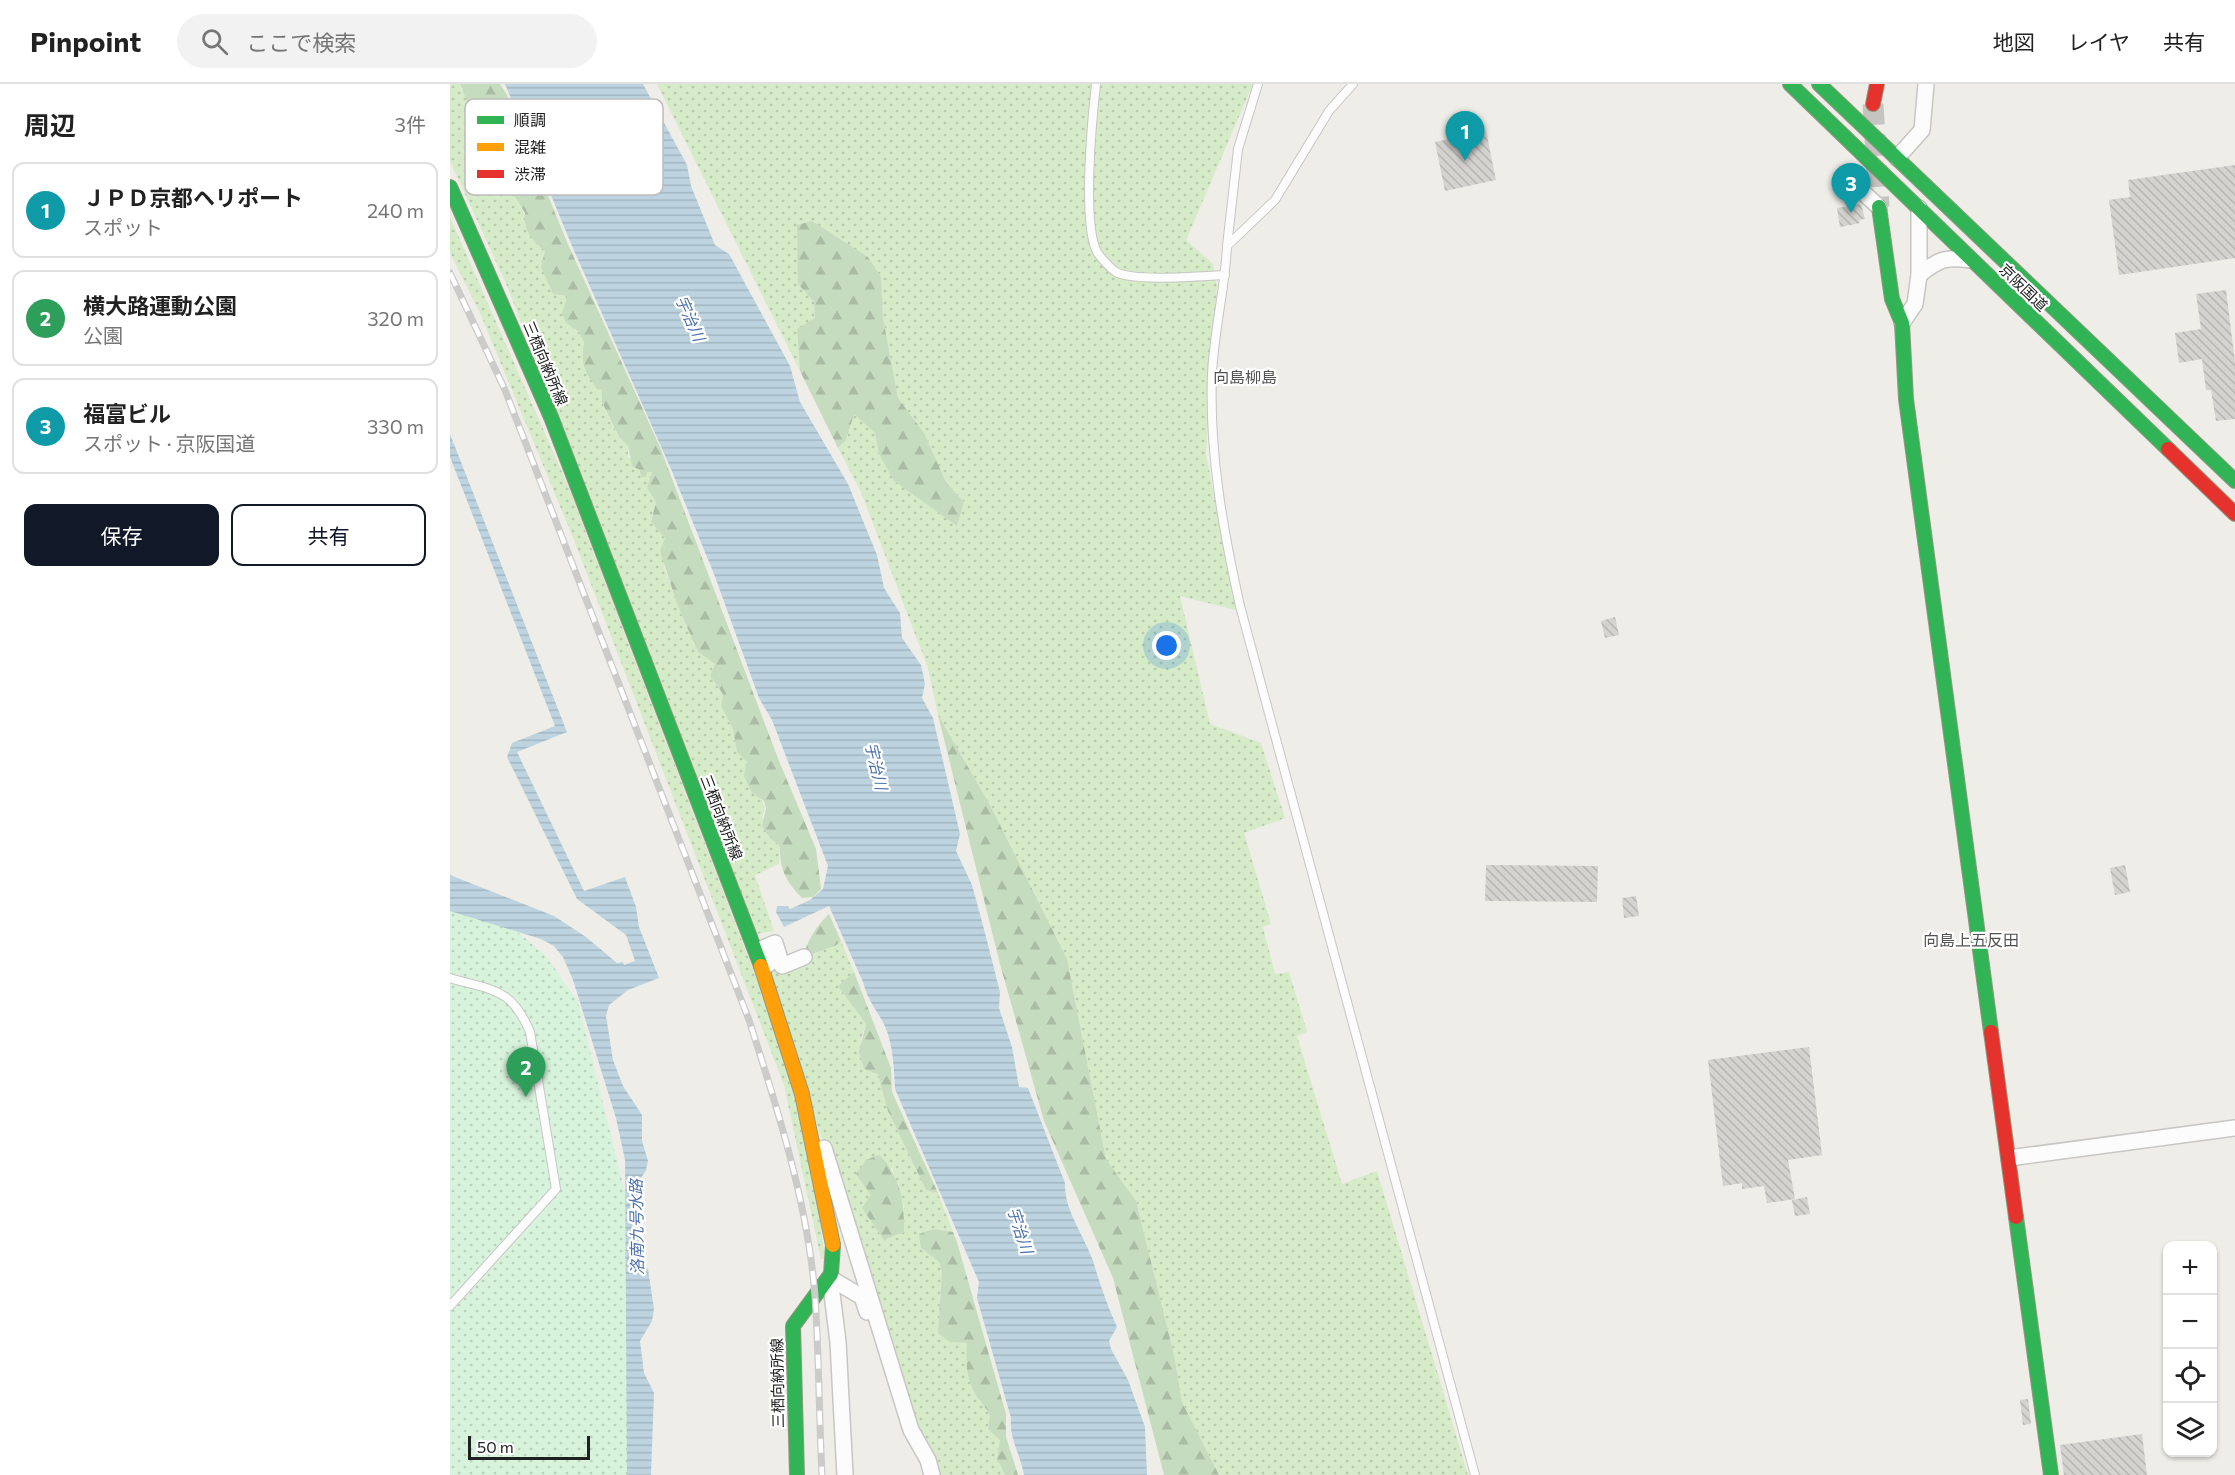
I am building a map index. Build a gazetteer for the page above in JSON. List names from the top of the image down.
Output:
{
  "streets": {
    "main road": ["京阪国道", "三栖向納所線"]
  },
  "districts": ["向島柳島", "向島上五反田"],
  "water": ["宇治川", "洛南九号水路"],
  "legend": ["順調", "混雑", "渋滞"],
  "scale_bar": "50 m",
  "page": {
    "header": "Pinpoint",
    "search": "ここで検索",
    "nav": ["地図", "レイヤ", "共有"],
    "heading": ["周辺", "3件"],
    "pins": ["1", "3", "2"],
    "list": [
      {
        "mark": "1",
        "name": "ＪＰＤ京都ヘリポート",
        "note": "スポット",
        "value": "240 m"
      },
      {
        "mark": "2",
        "name": "横大路運動公園",
        "note": "公園",
        "value": "320 m"
      },
      {
        "mark": "3",
        "name": "福富ビル",
        "note": "スポット · 京阪国道",
        "value": "330 m"
      }
    ],
    "buttons": ["保存", "共有"],
    "map_buttons": ["+", "−"],
    "scale": "50 m"
  }
}
